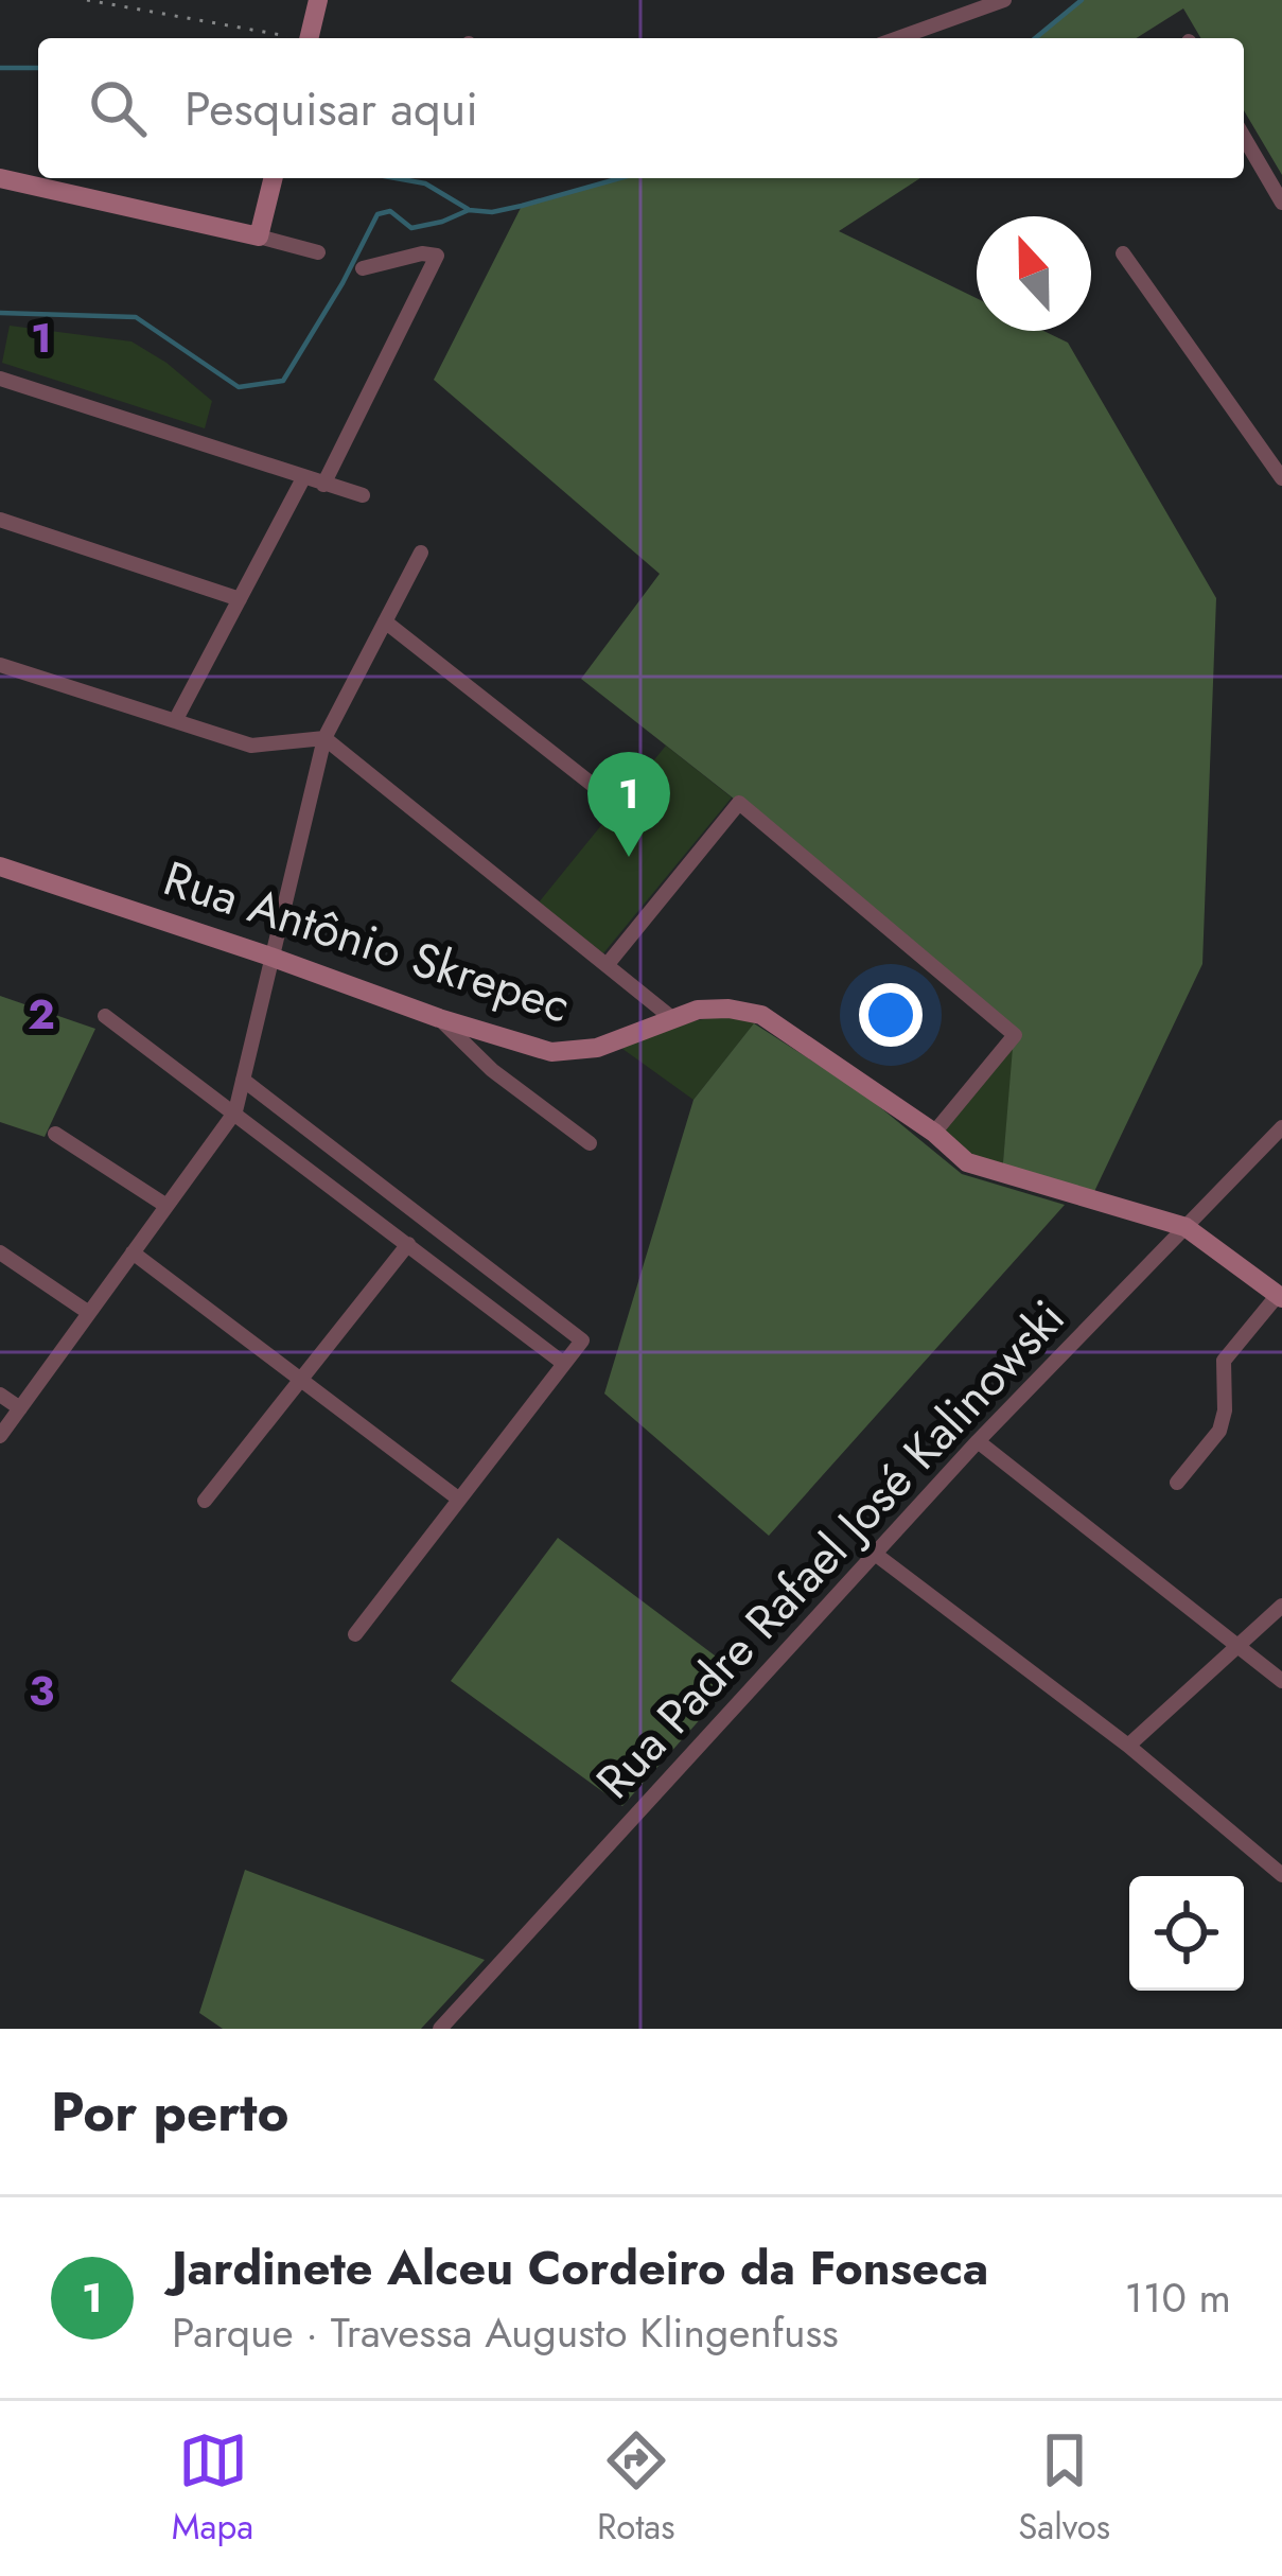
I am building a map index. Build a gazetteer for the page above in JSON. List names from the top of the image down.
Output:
{
  "streets": {
    "street": ["Rua Antônio Skrepec", "Rua Padre Rafael José Kalinowski"]
  },
  "crossings": [
    ["Rua Antônio Skrepec", "Rua Padre Rafael José Kalinowski"]
  ],
  "north": "top",
  "page": {
    "search": "Pesquisar aqui",
    "pins": "1",
    "heading": "Por perto",
    "list": [
      {
        "mark": "1",
        "name": "Jardinete Alceu Cordeiro da Fonseca",
        "note": "Parque · Travessa Augusto Klingenfuss",
        "value": "110 m"
      }
    ],
    "nav": ["Mapa", "Rotas", "Salvos"]
  },
  "grid": {
    "rows": ["1", "2", "3"]
  }
}
